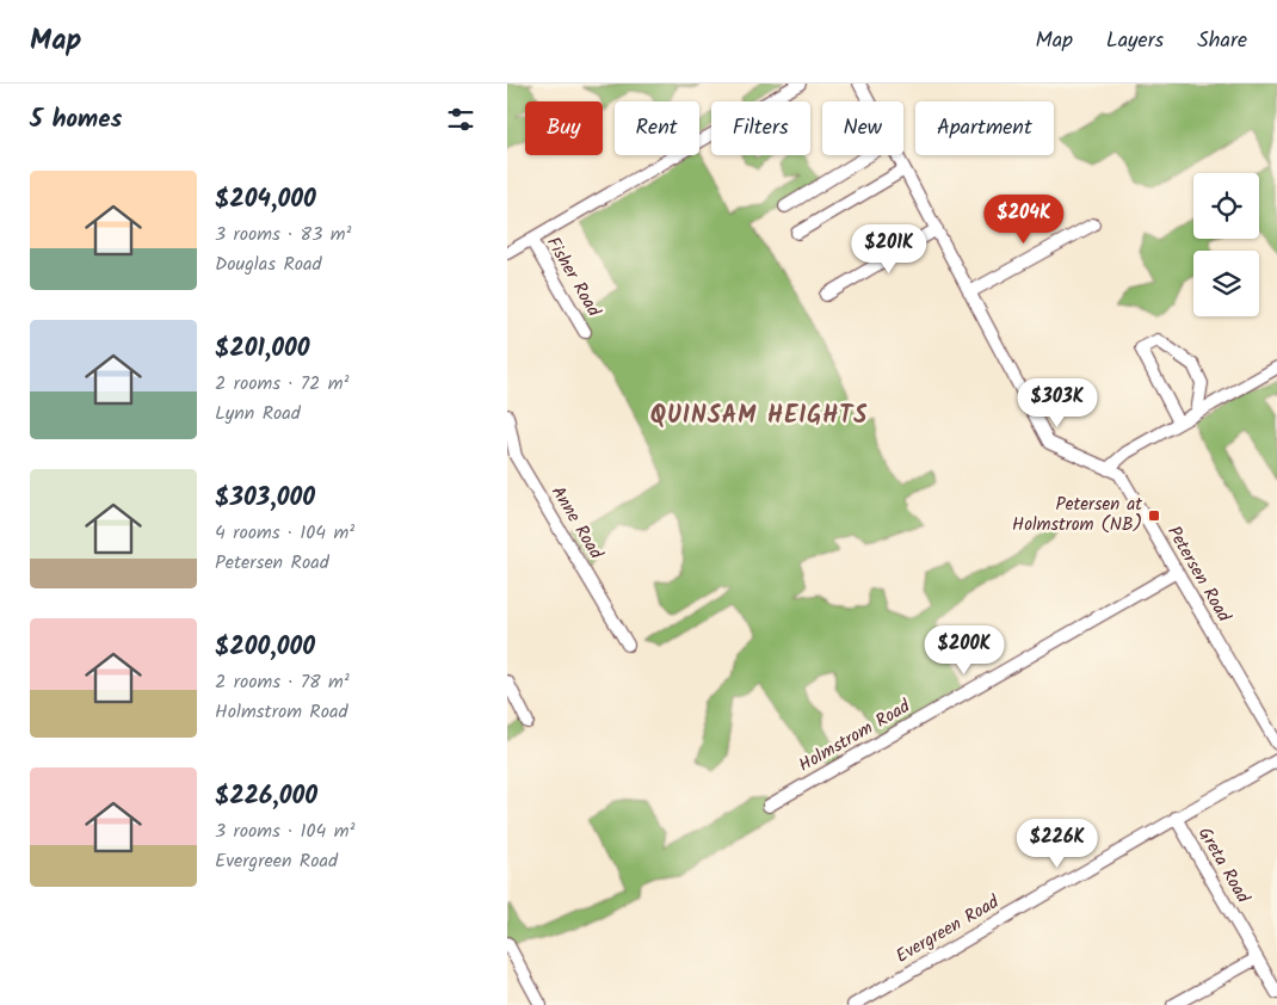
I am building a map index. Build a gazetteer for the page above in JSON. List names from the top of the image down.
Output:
{
  "streets": {
    "street": [
      "Fisher Road",
      "Anne Road",
      "Petersen Road",
      "Holmstrom Road",
      "Greta Road",
      "Evergreen Road"
    ]
  },
  "crossings": [
    ["Petersen Road", "Holmstrom Road"],
    ["Greta Road", "Evergreen Road"]
  ],
  "districts": ["QUINSAM HEIGHTS"],
  "places": {
    "transit": ["Petersen at Holmstrom (NB)"]
  },
  "page": {
    "header": "Map",
    "nav": ["Map", "Layers", "Share"],
    "heading": "5 homes",
    "chip": [
      "Buy",
      "Rent",
      "Filters",
      "New",
      "Apartment"
    ],
    "list": [
      {
        "name": "$204,000",
        "note": "3 rooms · 83 m² · Douglas Road"
      },
      {
        "name": "$201,000",
        "note": "2 rooms · 72 m² · Lynn Road"
      },
      {
        "name": "$303,000",
        "note": "4 rooms · 104 m² · Petersen Road"
      },
      {
        "name": "$200,000",
        "note": "2 rooms · 78 m² · Holmstrom Road"
      },
      {
        "name": "$226,000",
        "note": "3 rooms · 104 m² · Evergreen Road"
      }
    ],
    "price": [
      "$204K",
      "$201K",
      "$303K",
      "$200K",
      "$226K"
    ]
  }
}
